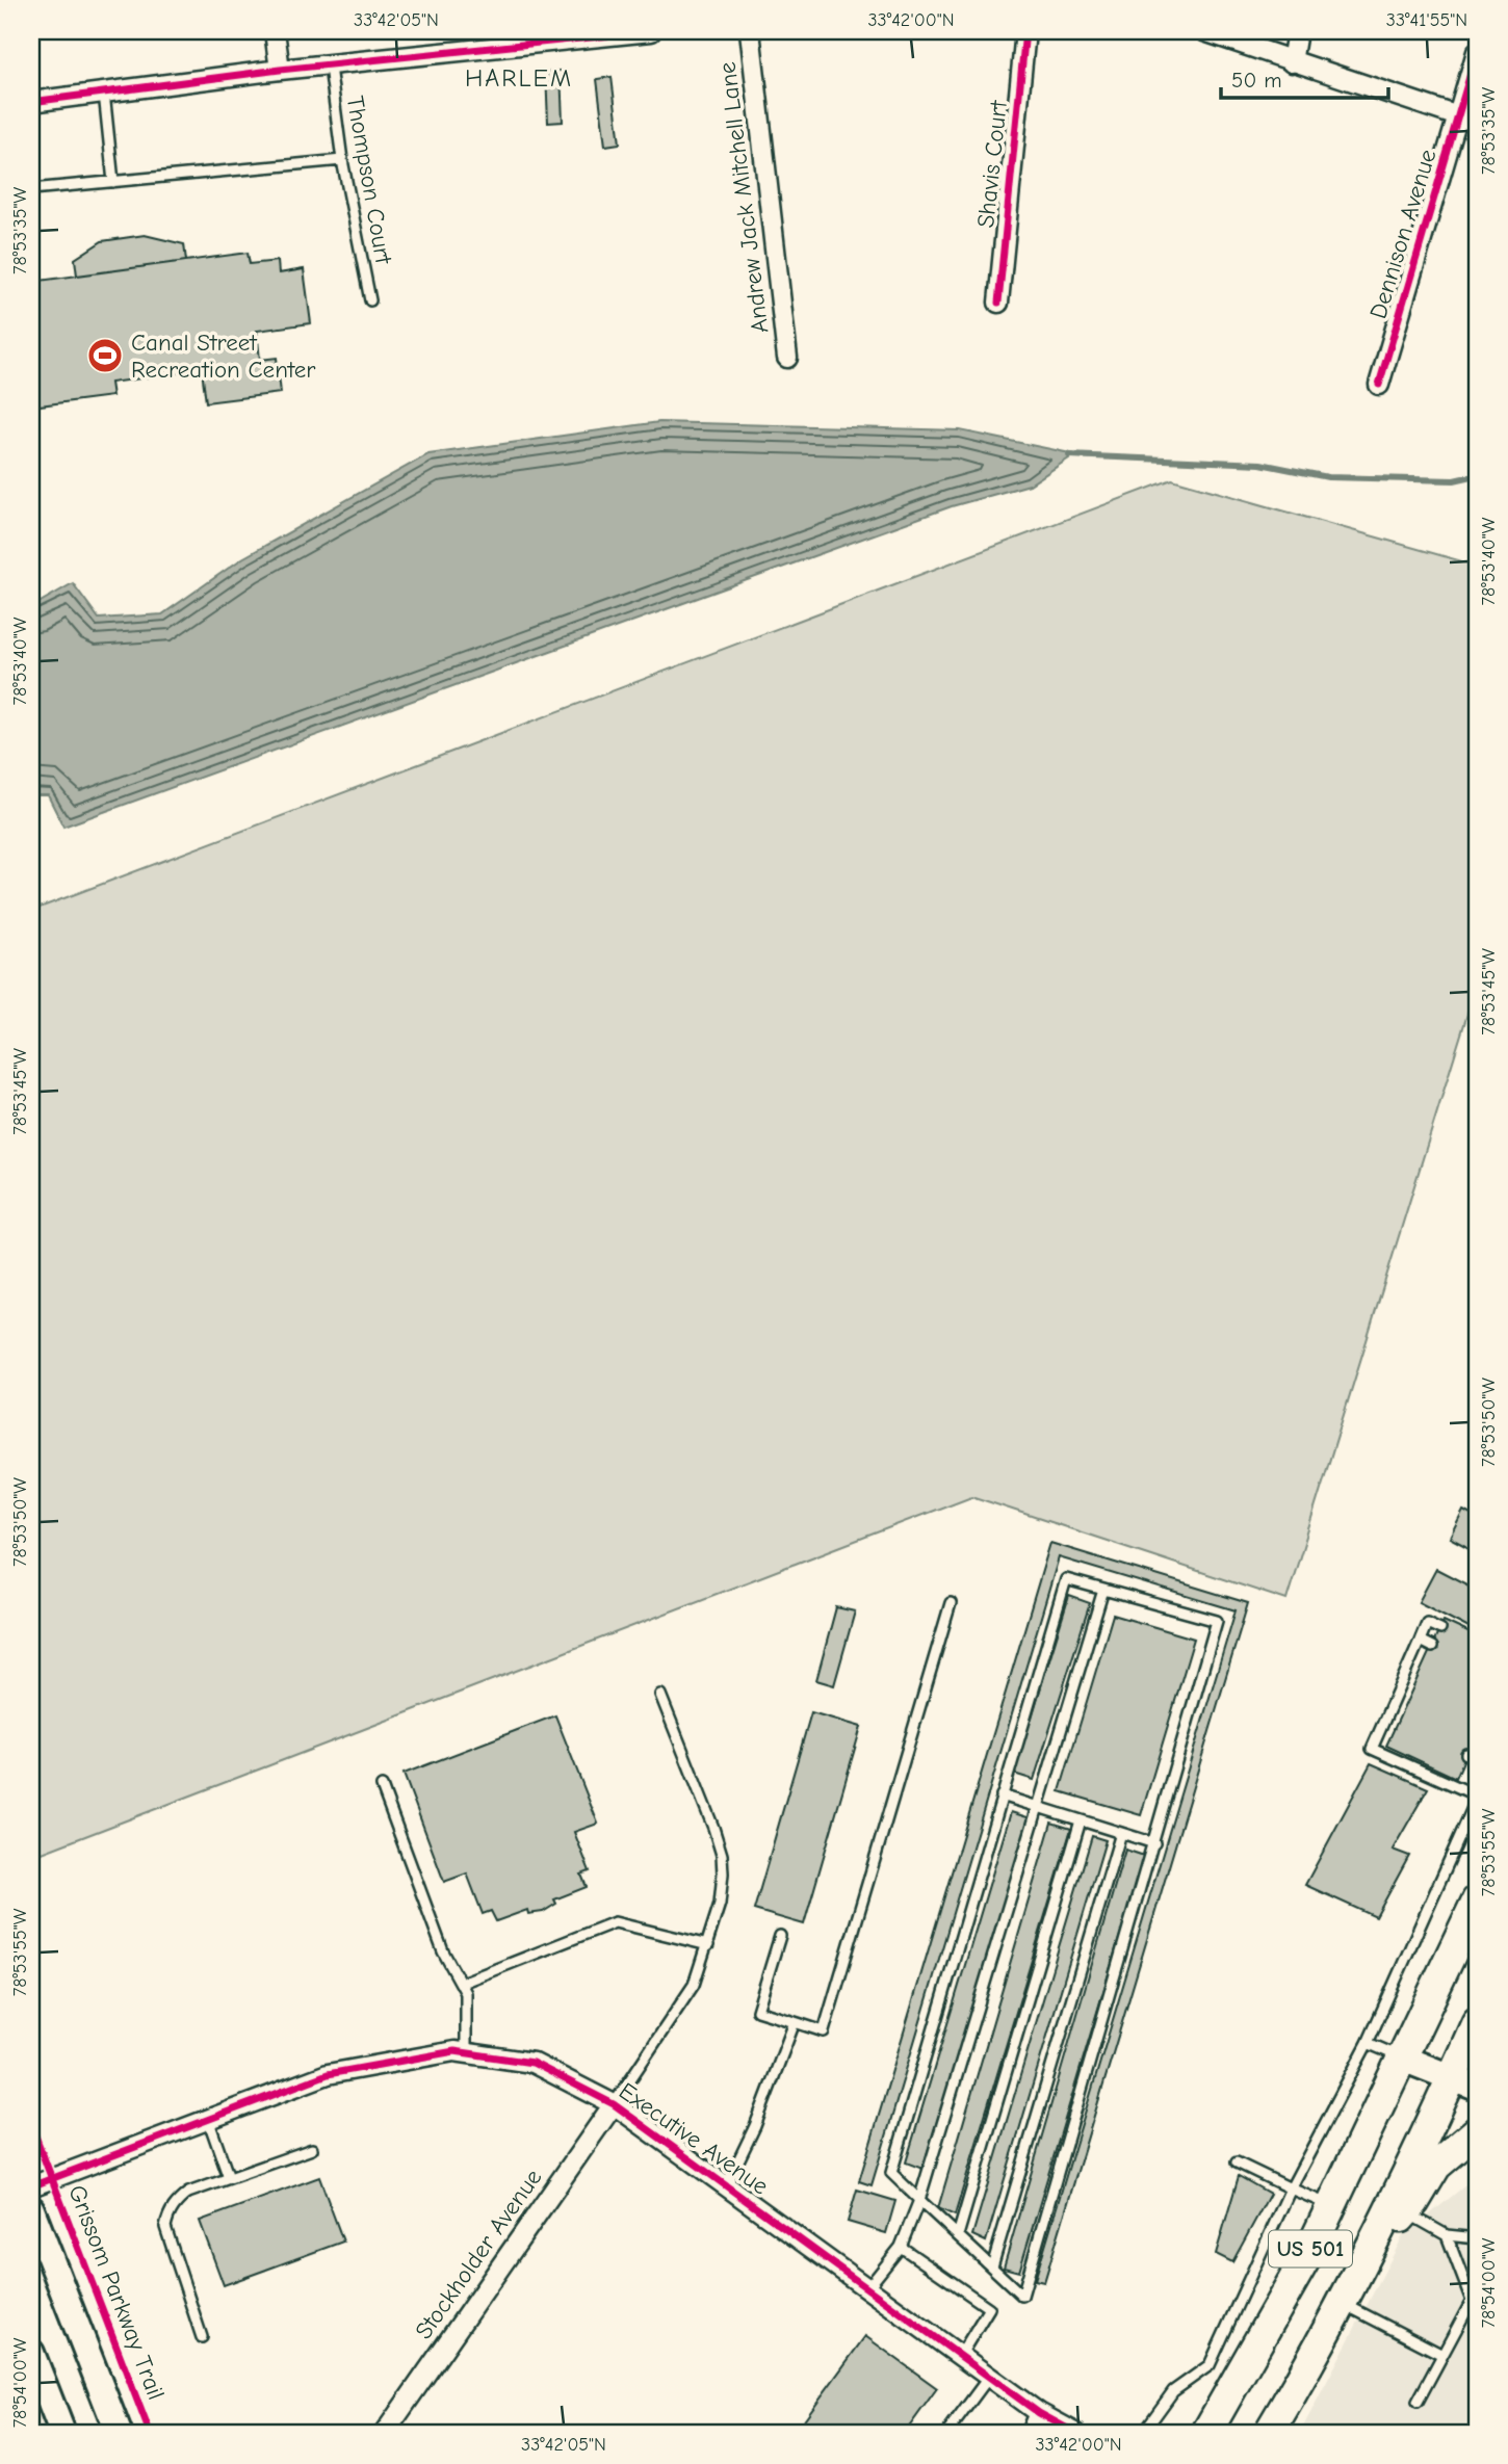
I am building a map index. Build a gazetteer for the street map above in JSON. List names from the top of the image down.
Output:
{
  "streets": {
    "main road": ["US 501"],
    "street": [
      "Shavis Court",
      "Andrew Jack Mitchell Lane",
      "Dennison Avenue",
      "Executive Avenue",
      "Stockholder Avenue"
    ],
    "lane": ["Thompson Court"],
    "cycle path": ["Grissom Parkway Trail"]
  },
  "crossings": [
    ["Executive Avenue", "Stockholder Avenue"]
  ],
  "districts": ["HARLEM"],
  "places": {
    "sports": ["Canal Street Recreation Center"]
  },
  "scale_bar": "50 m",
  "coordinates": [
    "33°42'05\"N",
    "33°42'00\"N",
    "33°41'55\"N",
    "78°53'35\"W",
    "78°53'40\"W",
    "78°53'45\"W",
    "78°53'50\"W",
    "78°53'55\"W",
    "78°54'00\"W"
  ]
}
